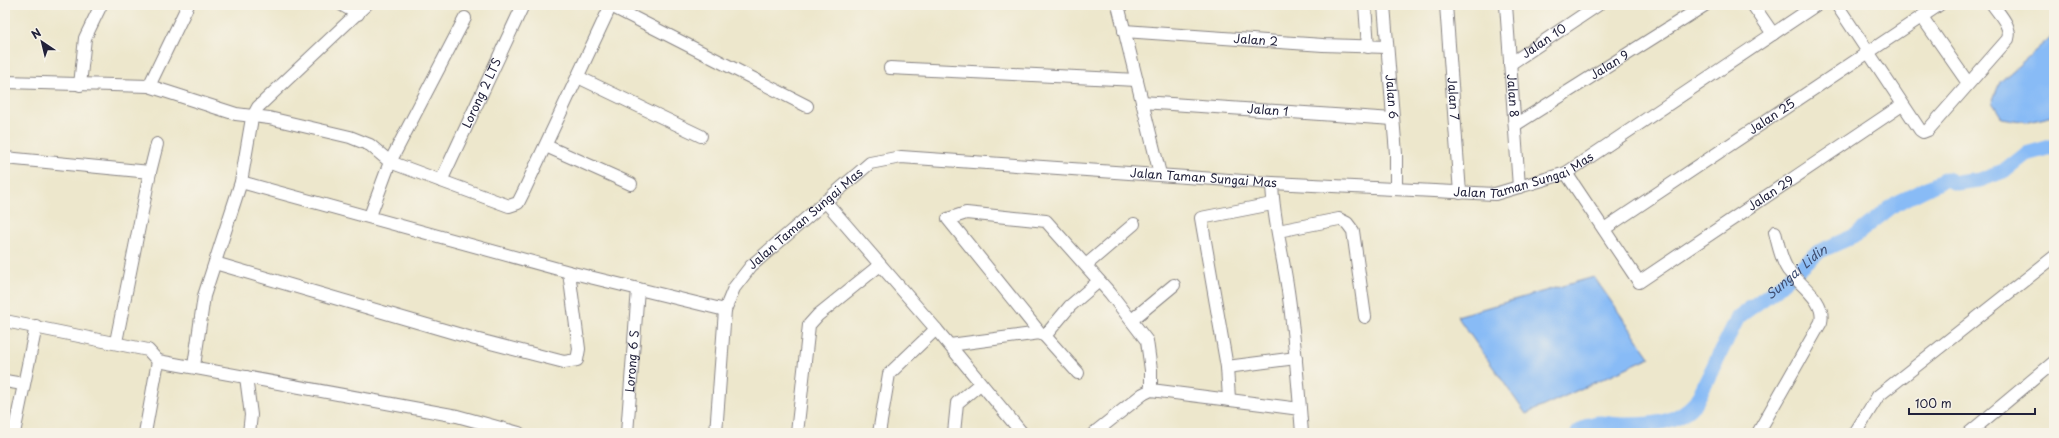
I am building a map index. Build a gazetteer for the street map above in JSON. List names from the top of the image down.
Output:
{
  "streets": {
    "street": [
      "Jalan 2",
      "Jalan 10",
      "Jalan 9",
      "Lorong 2 LTS",
      "Jalan 8",
      "Jalan 6",
      "Jalan 7",
      "Jalan 1",
      "Jalan 25",
      "Jalan Taman Sungai Mas",
      "Jalan 29",
      "Lorong 6 S"
    ]
  },
  "crossings": [
    ["Jalan 2", "Jalan 6"],
    ["Jalan 10", "Jalan 8"],
    ["Jalan 9", "Jalan 8"],
    ["Jalan 8", "Jalan Taman Sungai Mas"],
    ["Jalan 6", "Jalan 1"],
    ["Jalan 6", "Jalan Taman Sungai Mas"],
    ["Jalan 7", "Jalan Taman Sungai Mas"],
    ["Jalan 25", "Jalan 29"]
  ],
  "water": ["Sungai Lidin"],
  "scale_bar": "100 m",
  "north": "top left"
}
